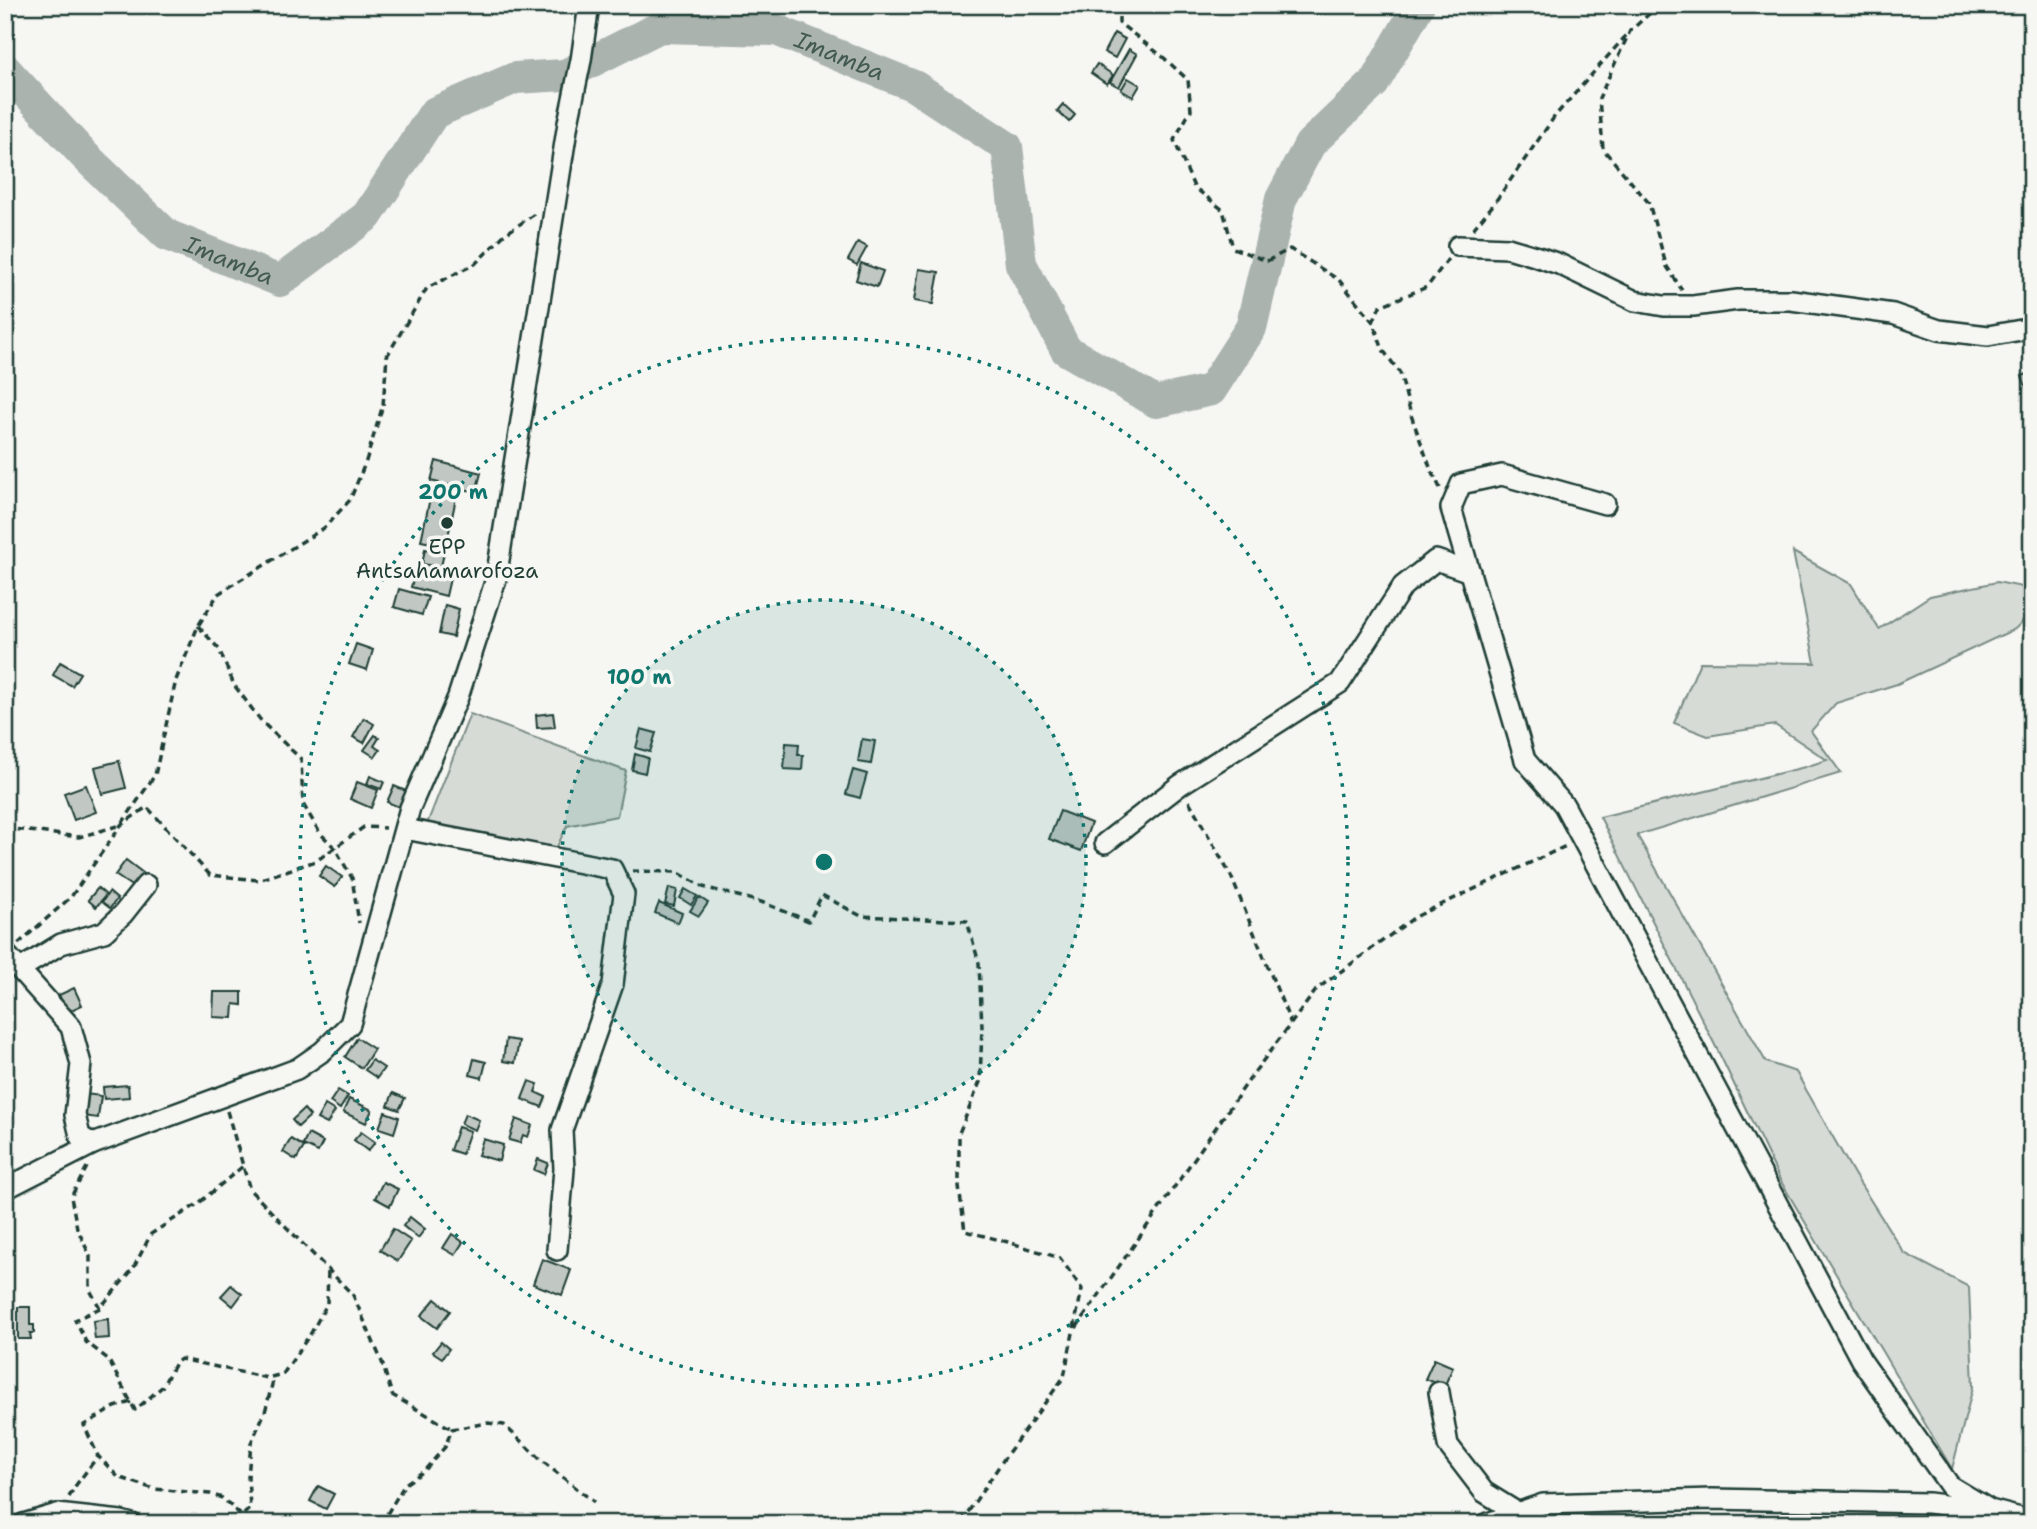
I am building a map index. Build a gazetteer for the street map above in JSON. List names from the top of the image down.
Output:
{
  "water": ["Imamba"],
  "places": ["EPP Antsahamarofoza"],
  "rings": ["200 m", "100 m"]
}
